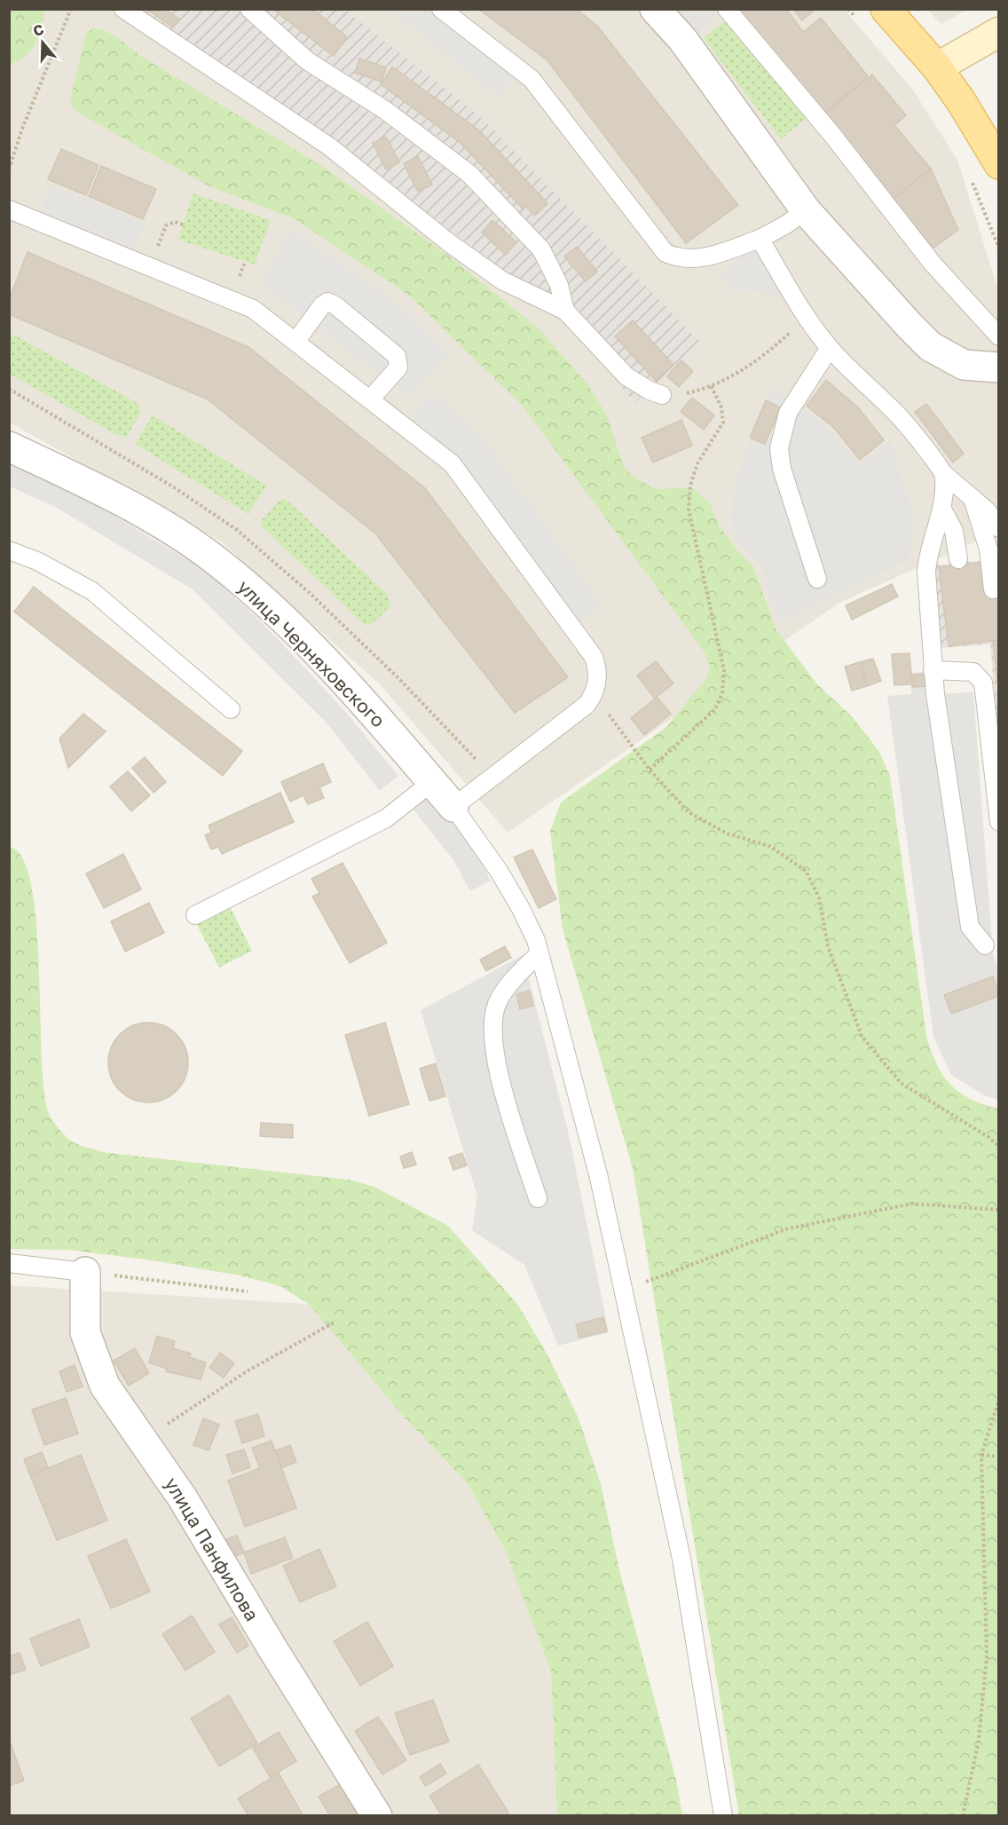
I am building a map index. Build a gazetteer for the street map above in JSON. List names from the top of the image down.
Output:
{
  "streets": {
    "street": ["улица Черняховского", "улица Панфилова"]
  },
  "north": "top"
}
